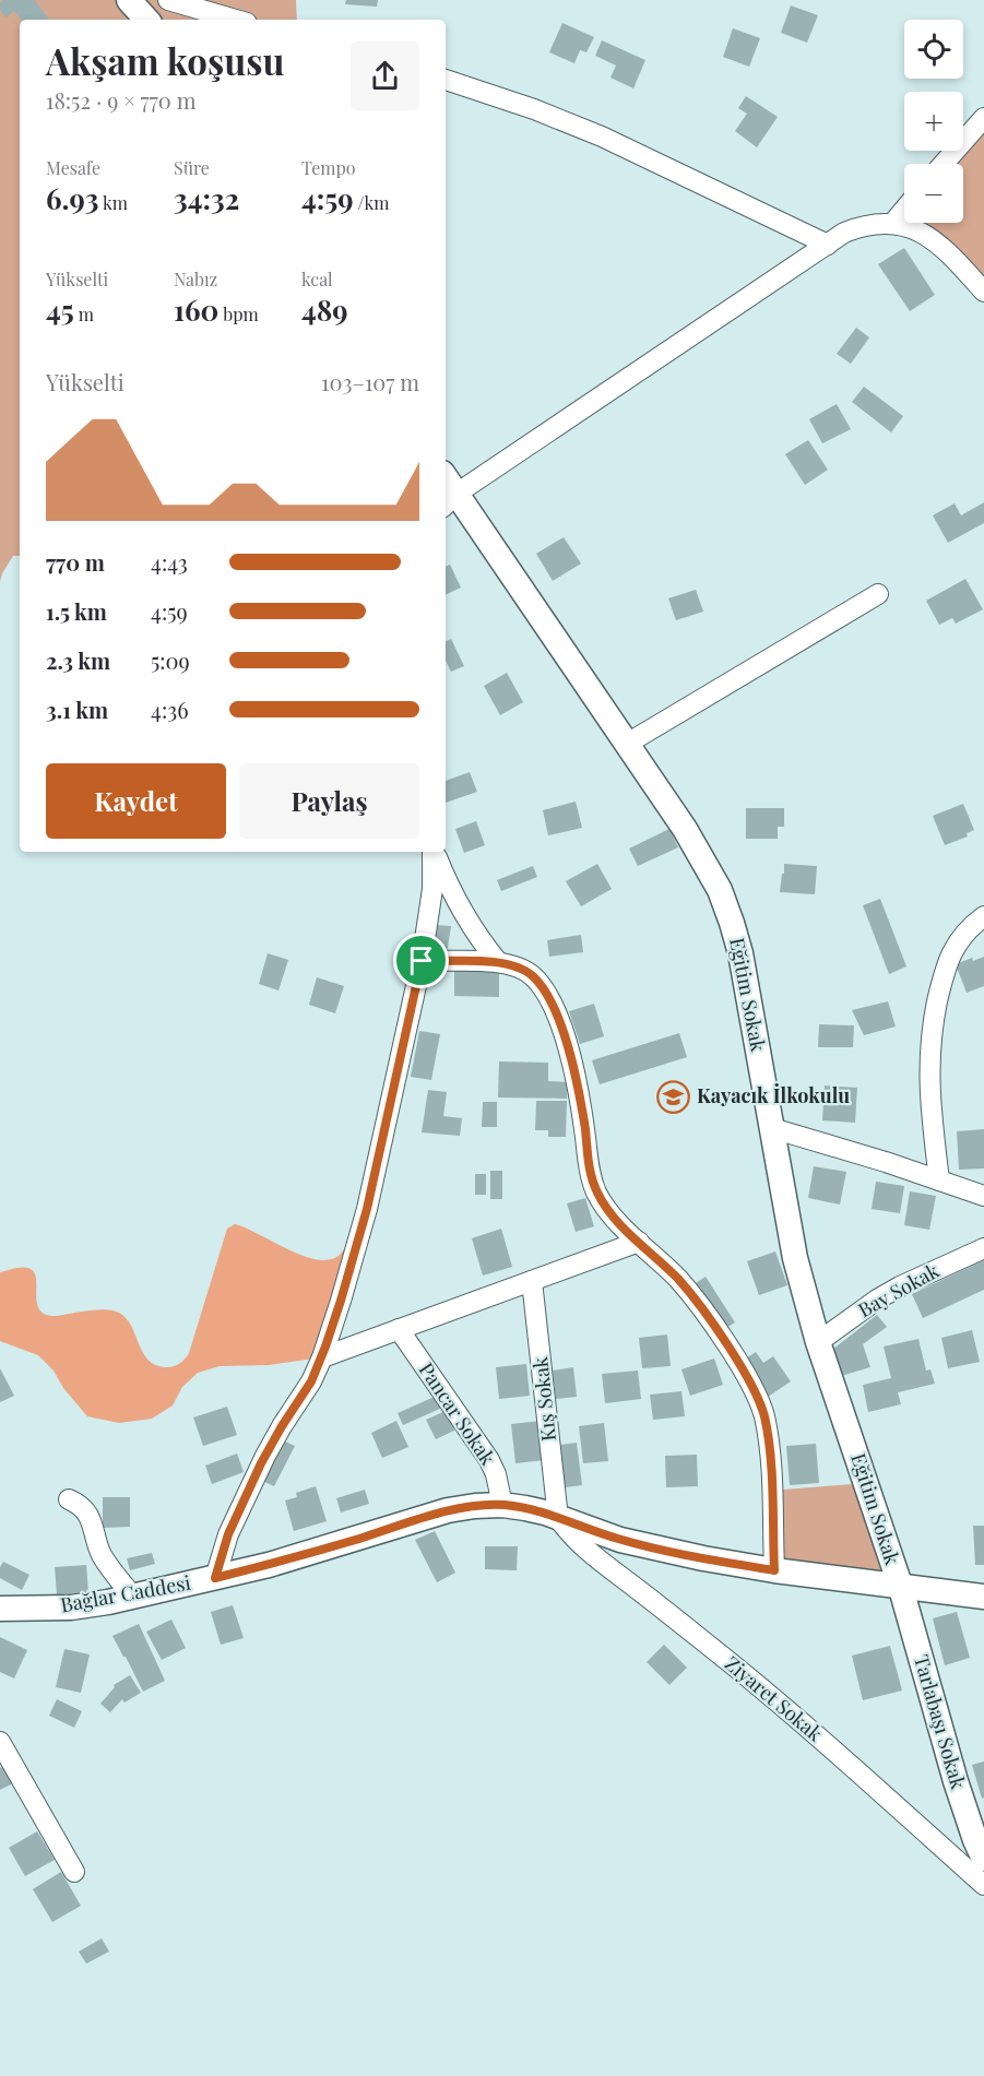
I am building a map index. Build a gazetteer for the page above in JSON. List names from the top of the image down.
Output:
{
  "streets": {
    "street": [
      "Eğitim Sokak",
      "Bay Sokak",
      "Kış Sokak",
      "Pancar Sokak",
      "Bağlar Caddesi",
      "Ziyaret Sokak",
      "Tarlabaşı Sokak"
    ]
  },
  "crossings": [
    ["Eğitim Sokak", "Bay Sokak"],
    ["Eğitim Sokak", "Bağlar Caddesi"],
    ["Eğitim Sokak", "Tarlabaşı Sokak"],
    ["Kış Sokak", "Bağlar Caddesi"],
    ["Kış Sokak", "Ziyaret Sokak"],
    ["Pancar Sokak", "Bağlar Caddesi"],
    ["Bağlar Caddesi", "Ziyaret Sokak"],
    ["Bağlar Caddesi", "Tarlabaşı Sokak"]
  ],
  "places": {
    "school or university": ["Kayacık İlkokulu"]
  },
  "page": {
    "map_buttons": ["+", "−"],
    "heading": ["Akşam koşusu", "18:52 · 9 × 770 m"],
    "stats": [
      ["Mesafe", "6.93 km"],
      ["Süre", "34:32"],
      ["Tempo", "4:59 /km"],
      ["Yükselti", "45 m"],
      ["Nabız", "160 bpm"],
      ["kcal", "489"]
    ],
    "chart": ["Yükselti", "103–107 m"],
    "list": [
      {
        "name": "770 m",
        "note": "4:43"
      },
      {
        "name": "1.5 km",
        "note": "4:59"
      },
      {
        "name": "2.3 km",
        "note": "5:09"
      },
      {
        "name": "3.1 km",
        "note": "4:36"
      }
    ],
    "buttons": ["Kaydet", "Paylaş"]
  }
}
